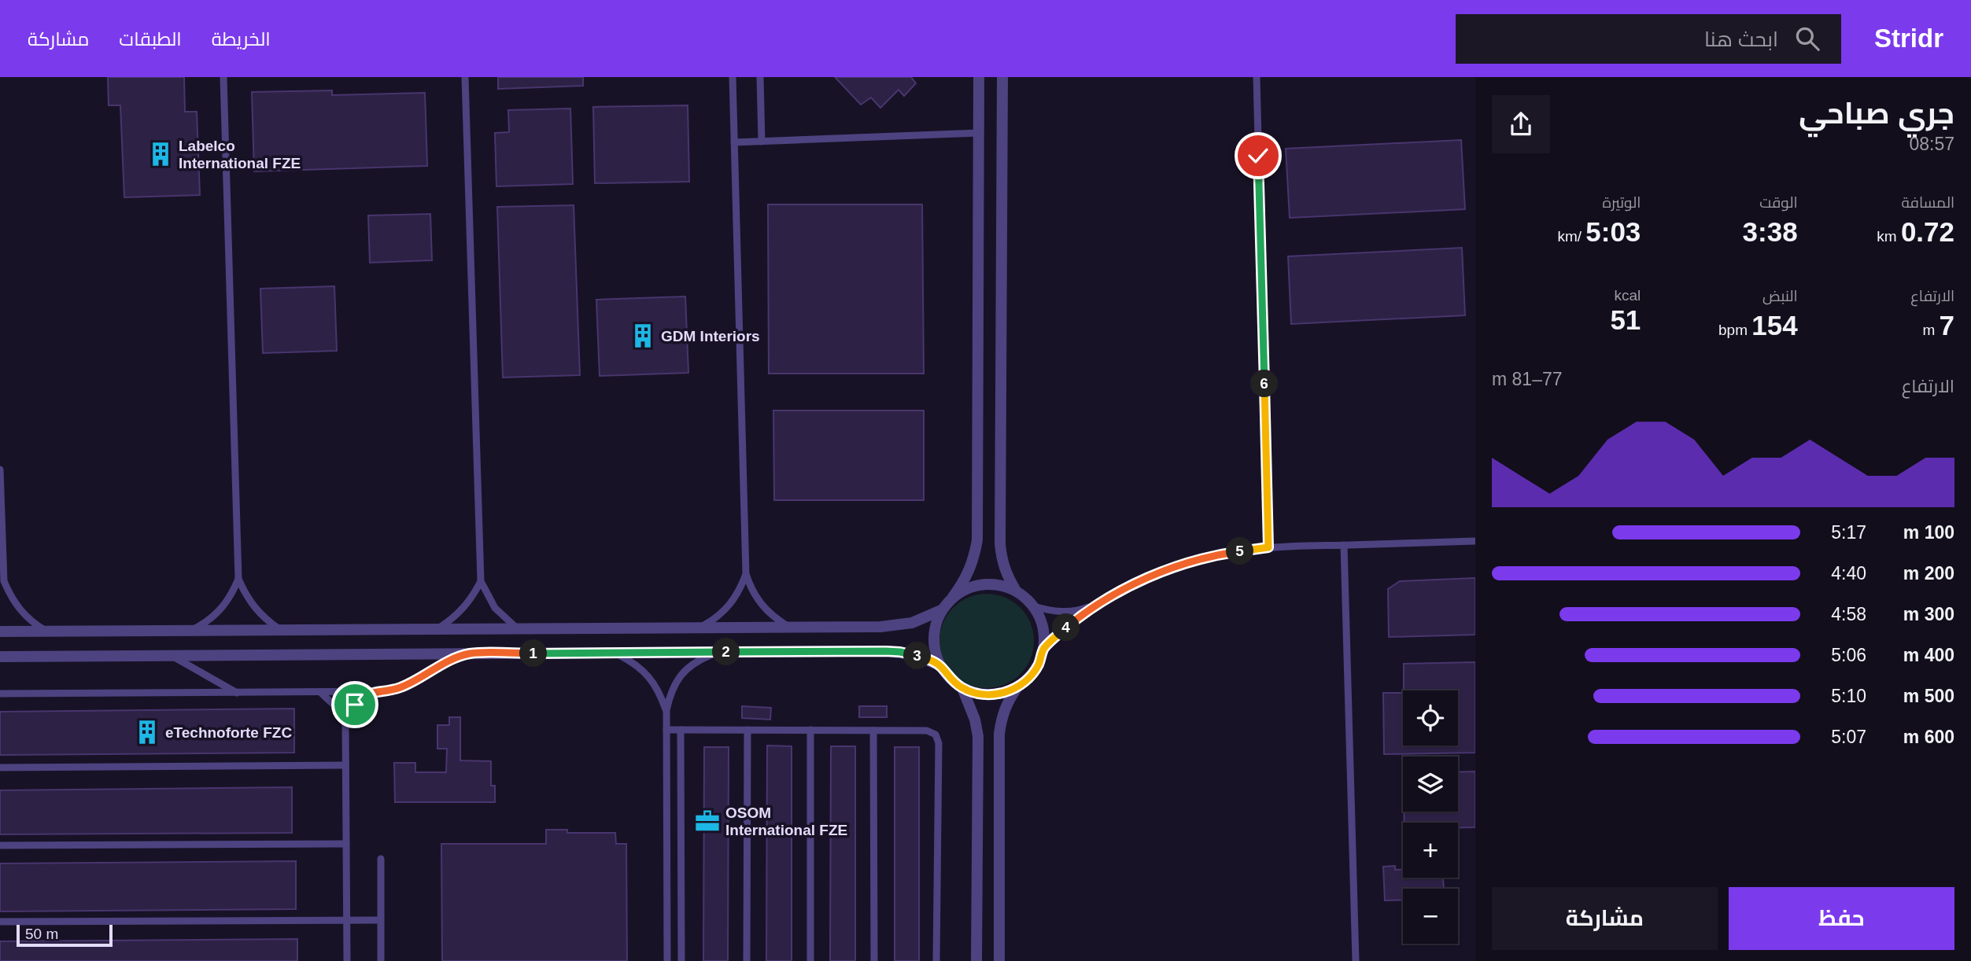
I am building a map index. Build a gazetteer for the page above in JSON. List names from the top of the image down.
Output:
{
  "places": {
    "building": ["Labelco International FZE", "GDM Interiors", "eTechnoforte FZC"],
    "office": ["OSOM International FZE"]
  },
  "scale_bar": "50 m",
  "page": {
    "header": "Stridr",
    "search": "ابحث هنا",
    "nav": ["الخريطة", "الطبقات", "مشاركة"],
    "heading": ["جري صباحي", "08:57"],
    "stats": [
      ["المسافة", "0.72 km"],
      ["الوقت", "3:38"],
      ["الوتيرة", "5:03 /km"],
      ["الارتفاع", "7 m"],
      ["النبض", "154 bpm"],
      ["kcal", "51"]
    ],
    "chart": ["الارتفاع", "77–81 m"],
    "pins": [
      "6",
      "5",
      "4",
      "2",
      "1",
      "3"
    ],
    "list": [
      {
        "name": "100 m",
        "note": "5:17"
      },
      {
        "name": "200 m",
        "note": "4:40"
      },
      {
        "name": "300 m",
        "note": "4:58"
      },
      {
        "name": "400 m",
        "note": "5:06"
      },
      {
        "name": "500 m",
        "note": "5:10"
      },
      {
        "name": "600 m",
        "note": "5:07"
      }
    ],
    "map_buttons": ["+", "−"],
    "buttons": ["حفظ", "مشاركة"],
    "scale": "50 m"
  }
}
